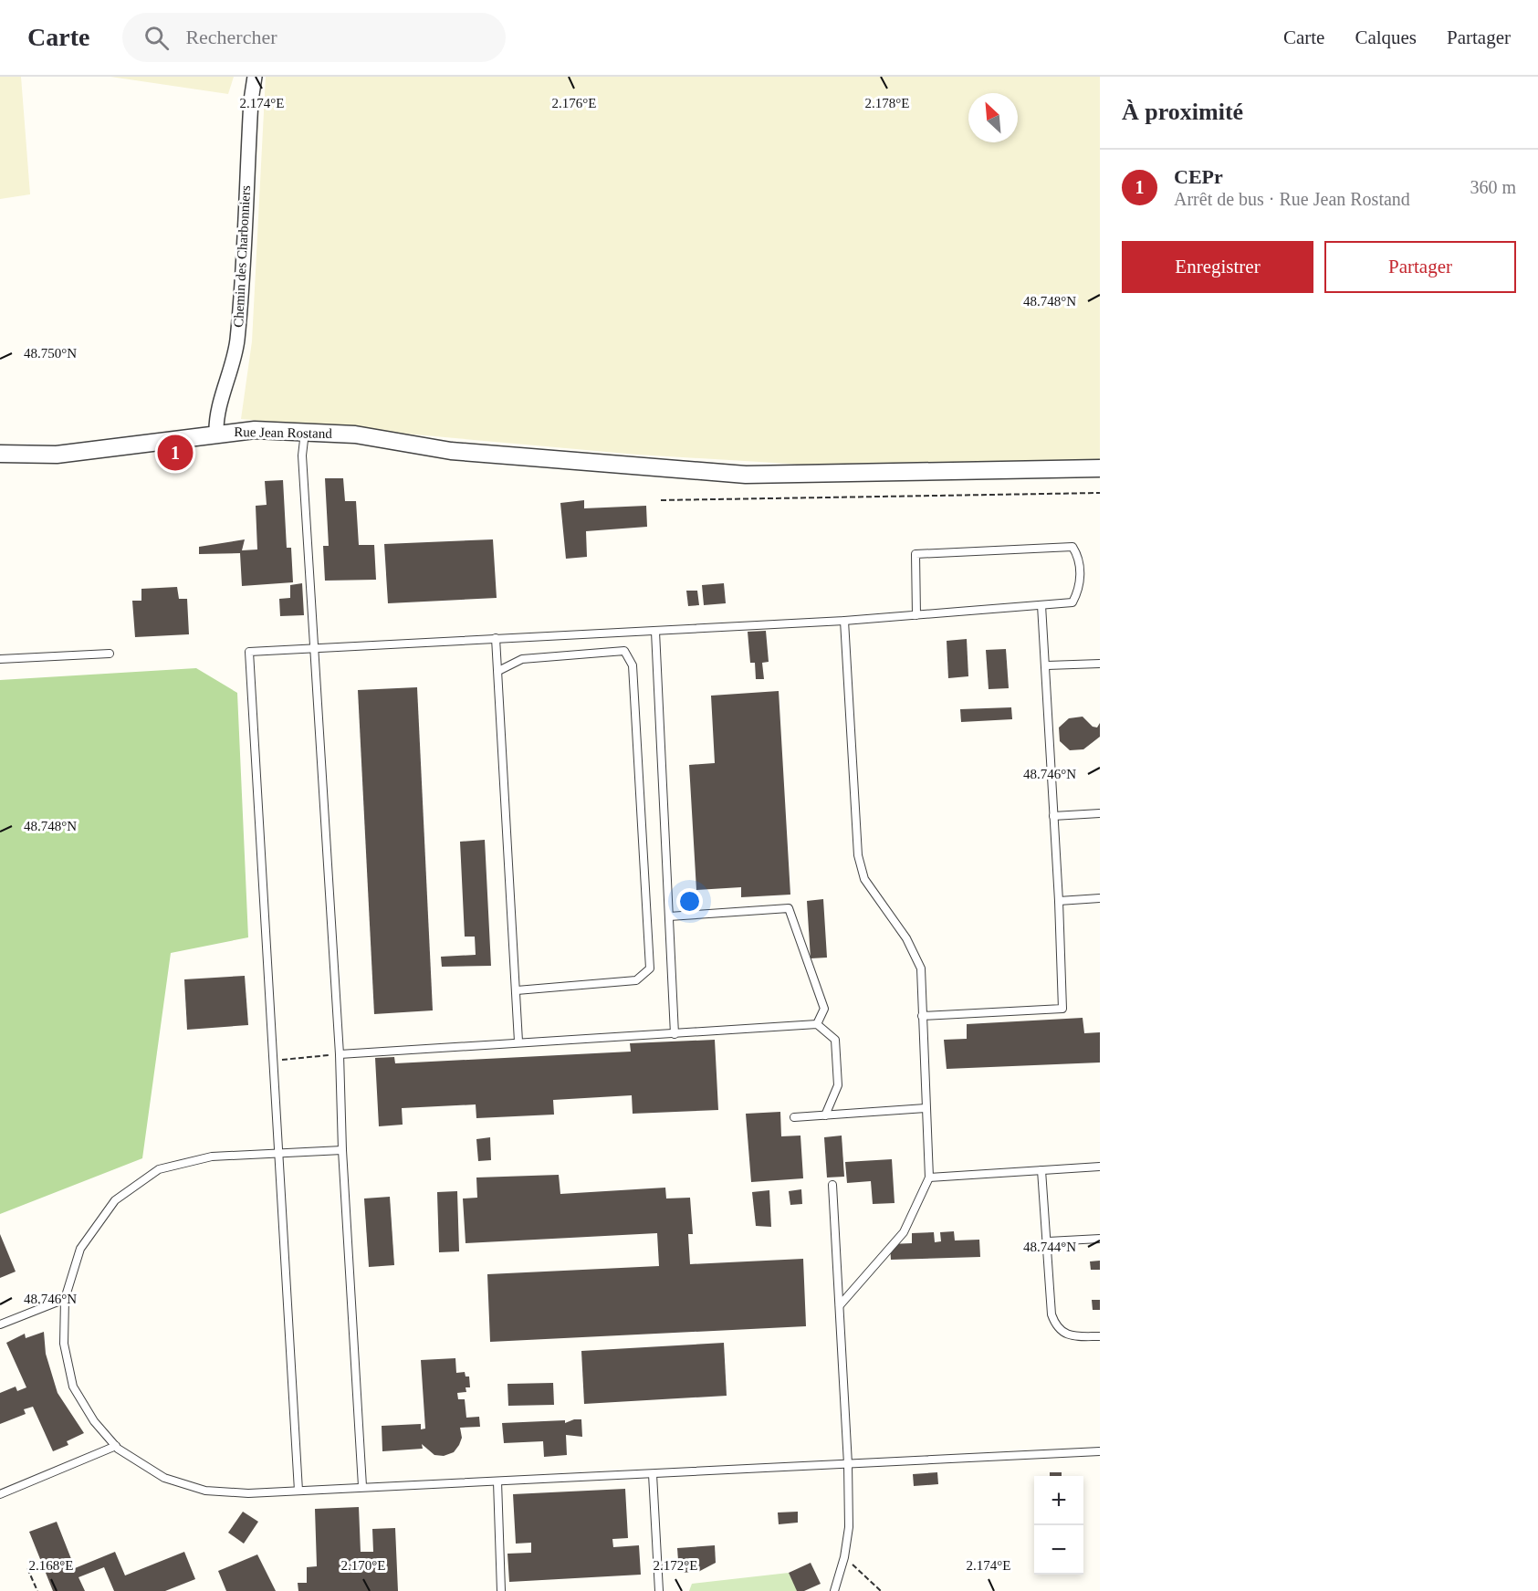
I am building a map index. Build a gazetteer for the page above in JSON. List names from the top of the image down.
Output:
{
  "streets": {
    "street": ["Chemin des Charbonniers", "Rue Jean Rostand"]
  },
  "crossings": [
    ["Chemin des Charbonniers", "Rue Jean Rostand"]
  ],
  "north": "top left",
  "page": {
    "header": "Carte",
    "search": "Rechercher",
    "nav": ["Carte", "Calques", "Partager"],
    "heading": "À proximité",
    "list": [
      {
        "mark": "1",
        "name": "CEPr",
        "note": "Arrêt de bus · Rue Jean Rostand",
        "value": "360 m"
      }
    ],
    "buttons": ["Enregistrer", "Partager"],
    "pins": "1",
    "map_buttons": ["+", "−"]
  },
  "coordinates": [
    "2.174°E",
    "2.176°E",
    "2.178°E",
    "48.748°N",
    "48.750°N",
    "48.746°N",
    "48.744°N",
    "2.168°E",
    "2.170°E",
    "2.172°E"
  ]
}
